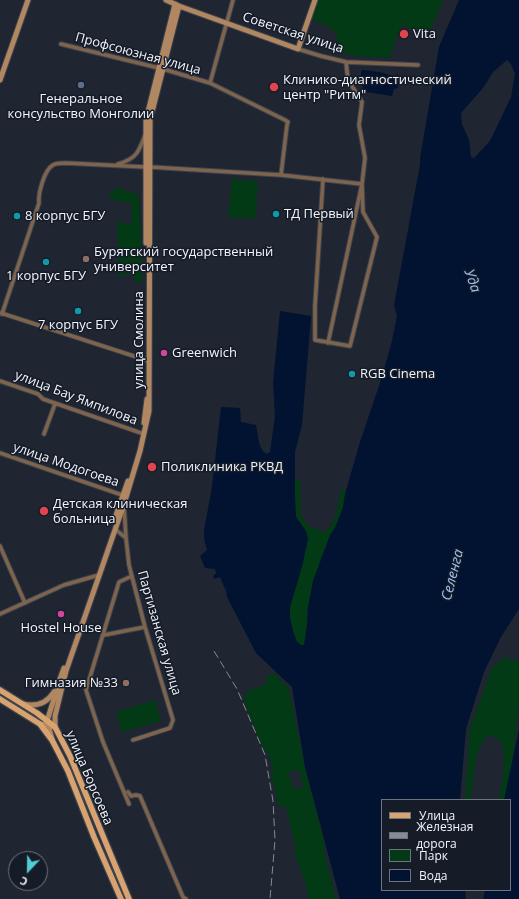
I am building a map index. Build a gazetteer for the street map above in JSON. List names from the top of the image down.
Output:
{
  "streets": {
    "main road": ["Советская улица", "улица Смолина", "улица Борсоева"],
    "street": [
      "Профсоюзная улица",
      "улица Бау Ямпилова",
      "улица Модогоева",
      "Партизанская улица"
    ]
  },
  "crossings": [
    ["Советская улица", "улица Смолина"],
    ["Профсоюзная улица", "улица Смолина"],
    ["улица Смолина", "улица Бау Ямпилова"],
    ["улица Смолина", "улица Модогоева"],
    ["улица Смолина", "Партизанская улица"],
    ["улица Смолина", "улица Борсоева"]
  ],
  "water": ["Уда", "Селенга"],
  "places": [
    "Vita",
    "Генеральное консульство Монголии",
    "Клинико-диагностический центр \"Ритм\"",
    "ТД Первый",
    "8 корпус БГУ",
    "Бурятский государственный университет",
    "1 корпус БГУ",
    "7 корпус БГУ",
    "Greenwich",
    "RGB Cinema",
    "Поликлиника РКВД",
    "Детская клиническая больница",
    "Hostel House",
    "Гимназия №33"
  ],
  "legend": [
    "Улица",
    "Железная дорога",
    "Парк",
    "Вода"
  ],
  "north": "bottom"
}
